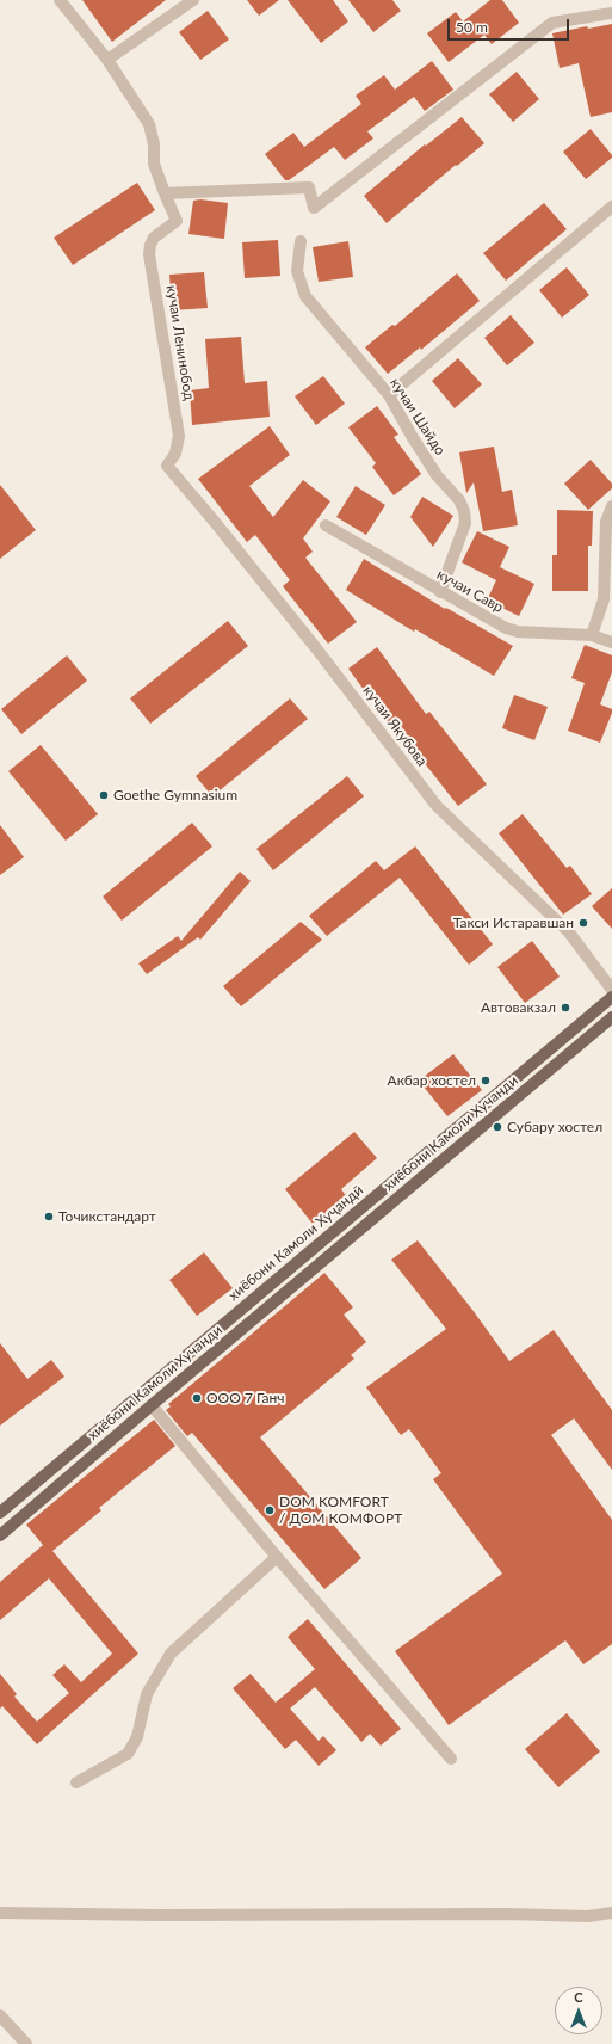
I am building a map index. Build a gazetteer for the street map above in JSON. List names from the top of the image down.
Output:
{
  "streets": {
    "main road": ["хиёбони Камоли Хучанди", "хиёбони Камоли Хуҷандӣ"],
    "street": [
      "кучаи Ленинобод",
      "кучаи Шайдо",
      "кучаи Савр",
      "кучаи Якубова"
    ]
  },
  "crossings": [
    ["кучаи Ленинобод", "кучаи Якубова"],
    ["кучаи Шайдо", "кучаи Савр"]
  ],
  "places": [
    "Goethe Gymnasium",
    "Такси Истаравшан",
    "Автовакзал",
    "Акбар хостел",
    "Субару хостел",
    "Точикстандарт",
    "ООО 7 Ганч",
    "DOM KOMFORT / ДОМ КОМФОРТ"
  ],
  "scale_bar": "50 m",
  "north": "top"
}
